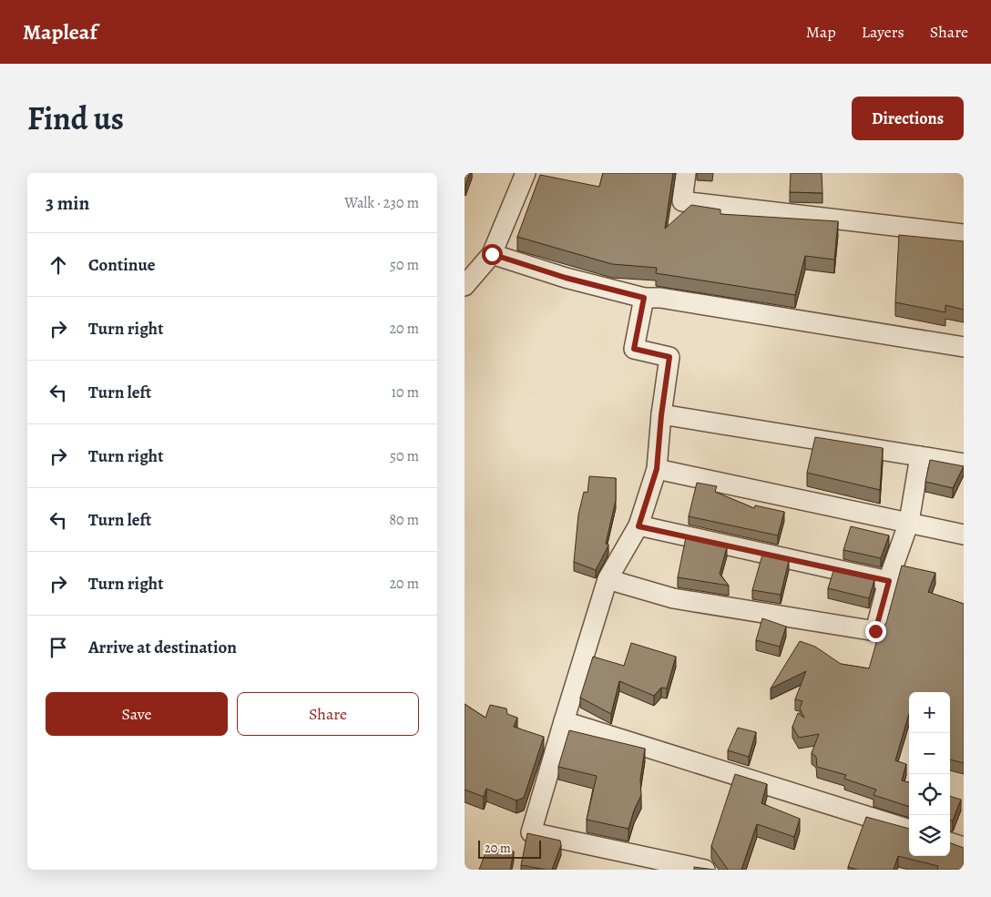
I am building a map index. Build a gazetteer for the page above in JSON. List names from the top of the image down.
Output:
{
  "scale_bar": "20 m",
  "page": {
    "header": "Mapleaf",
    "nav": ["Map", "Layers", "Share"],
    "title": "Find us",
    "buttons": [
      "Directions",
      ["Save", "Share"]
    ],
    "heading": ["3 min", "Walk · 230 m"],
    "list": [
      ["Continue", "50 m"],
      ["Turn right", "20 m"],
      ["Turn left", "10 m"],
      ["Turn right", "50 m"],
      ["Turn left", "80 m"],
      ["Turn right", "20 m"],
      "Arrive at destination"
    ],
    "map_buttons": ["+", "−"],
    "scale": "20 m"
  }
}
